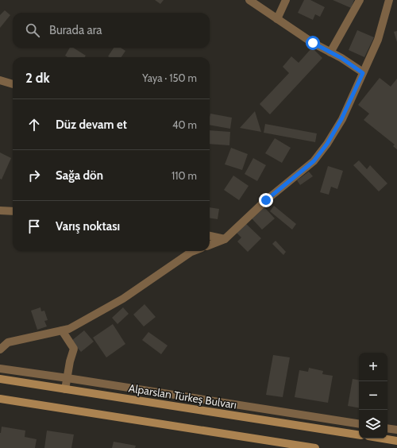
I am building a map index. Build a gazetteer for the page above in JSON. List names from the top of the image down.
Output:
{
  "streets": {
    "main road": ["Alparslan Türkeş Bulvarı"]
  },
  "page": {
    "search": "Burada ara",
    "heading": ["2 dk", "Yaya · 150 m"],
    "list": [
      ["Düz devam et", "40 m"],
      ["Sağa dön", "110 m"],
      "Varış noktası"
    ],
    "map_buttons": ["+", "−"]
  }
}
